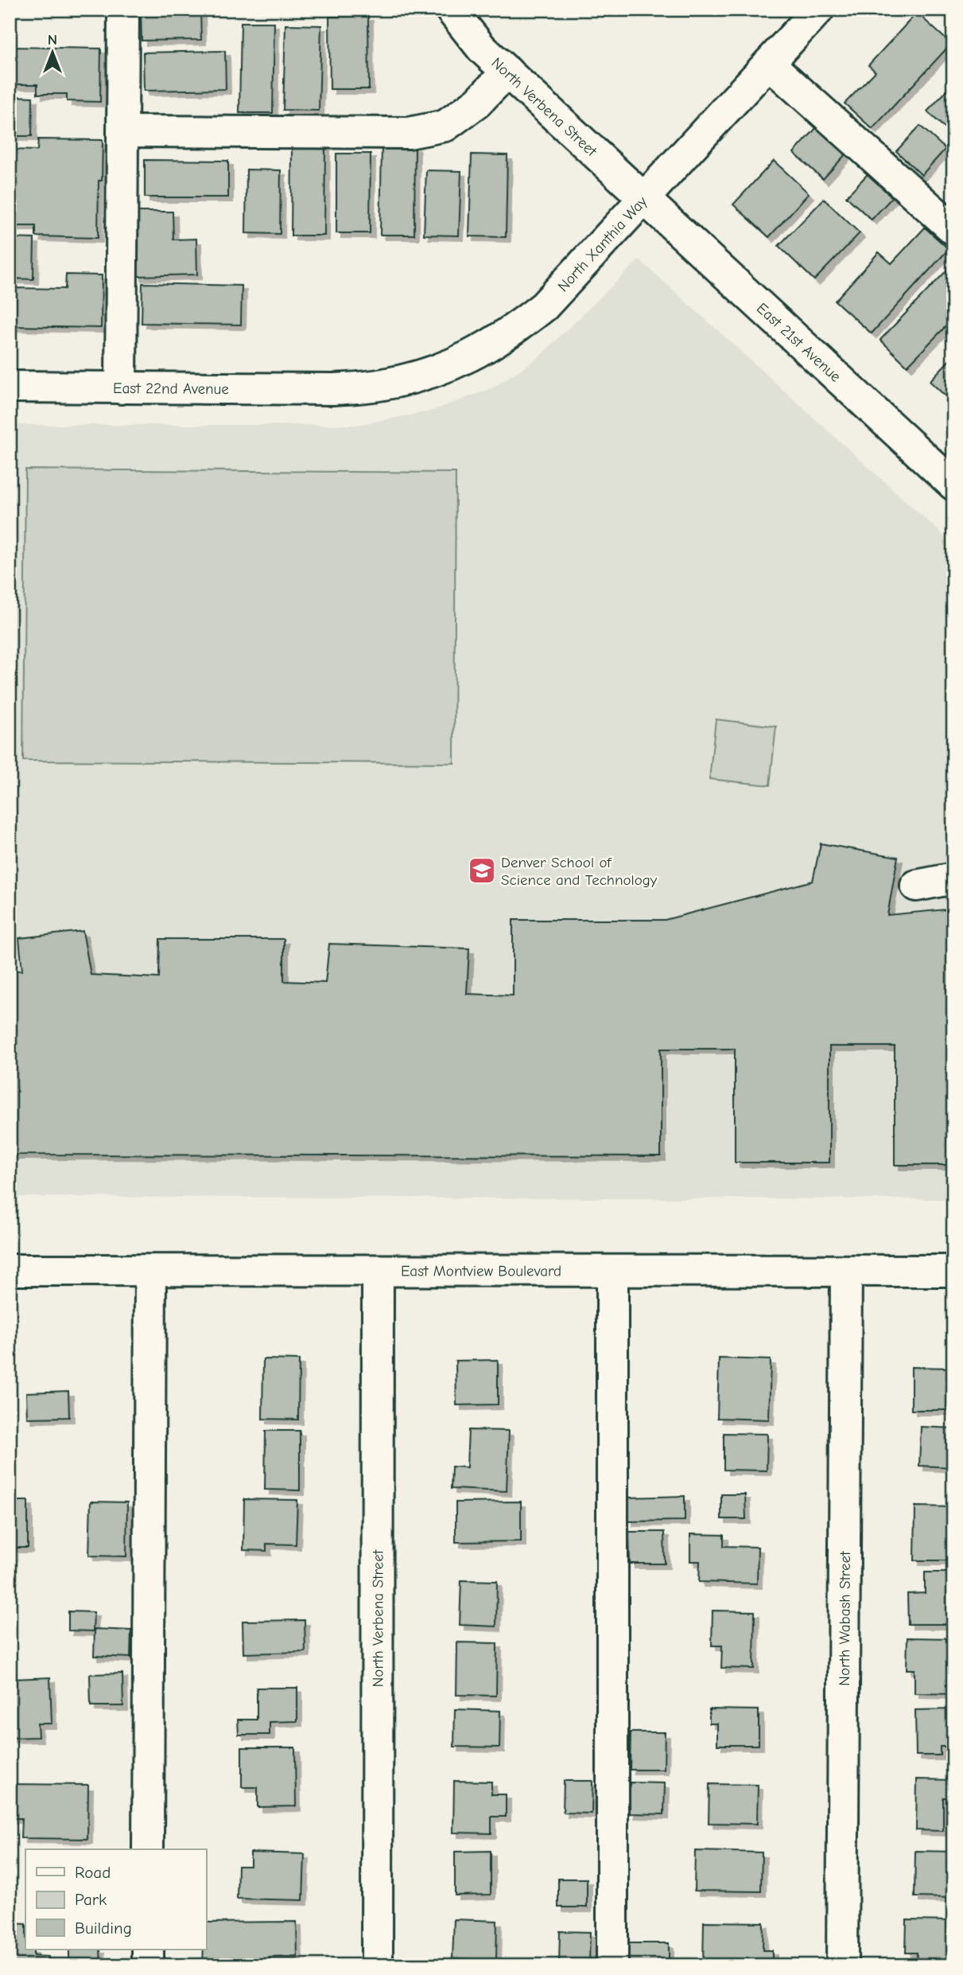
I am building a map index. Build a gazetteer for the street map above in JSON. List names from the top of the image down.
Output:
{
  "streets": {
    "street": [
      "North Verbena Street",
      "North Xanthia Way",
      "East 21st Avenue",
      "East 22nd Avenue",
      "East Montview Boulevard",
      "North Wabash Street"
    ]
  },
  "crossings": [
    ["North Verbena Street", "North Xanthia Way"],
    ["North Verbena Street", "East 21st Avenue"],
    ["North Verbena Street", "East Montview Boulevard"],
    ["North Xanthia Way", "East 21st Avenue"],
    ["North Xanthia Way", "East 22nd Avenue"],
    ["East Montview Boulevard", "North Wabash Street"]
  ],
  "places": {
    "school or university": ["Denver School of Science and Technology"]
  },
  "legend": ["Road", "Park", "Building"],
  "north": "top"
}
